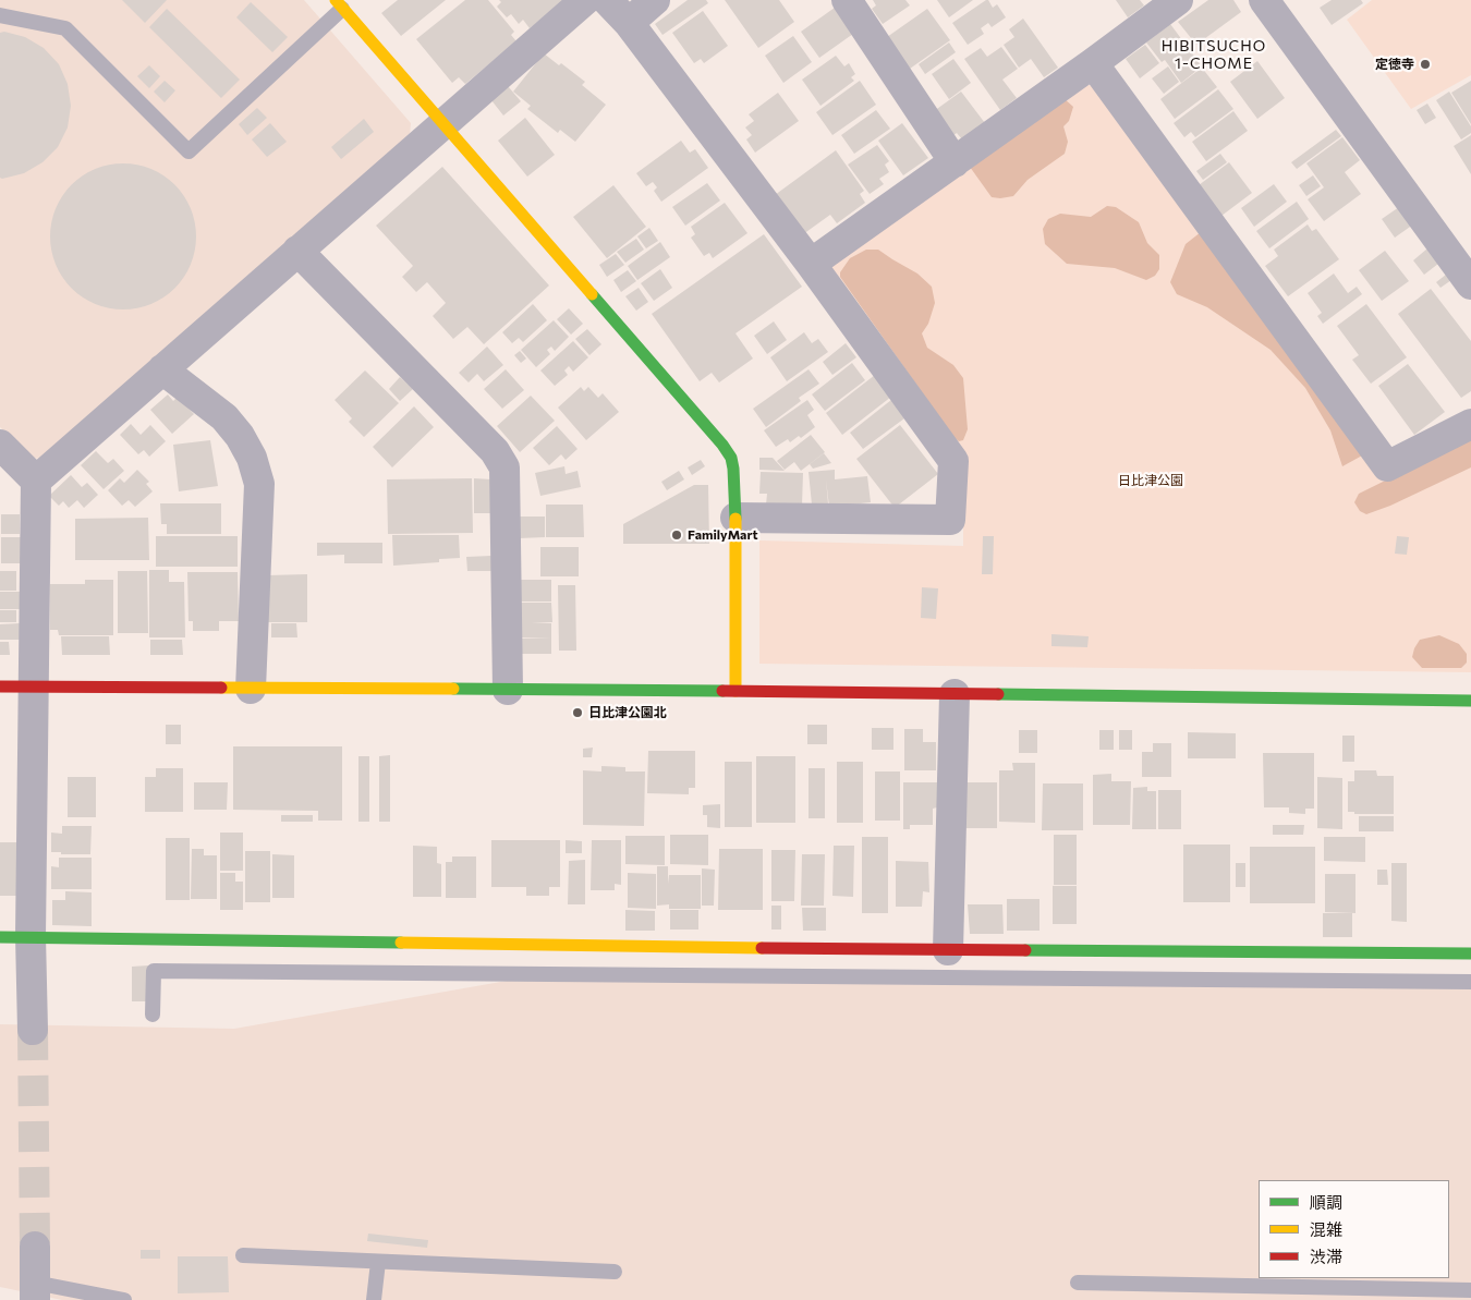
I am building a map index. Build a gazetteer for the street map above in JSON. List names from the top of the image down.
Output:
{
  "districts": ["HIBITSUCHO 1-CHOME"],
  "parks": ["日比津公園"],
  "places": ["定徳寺", "FamilyMart", "日比津公園北"],
  "legend": ["順調", "混雑", "渋滞"]
}
